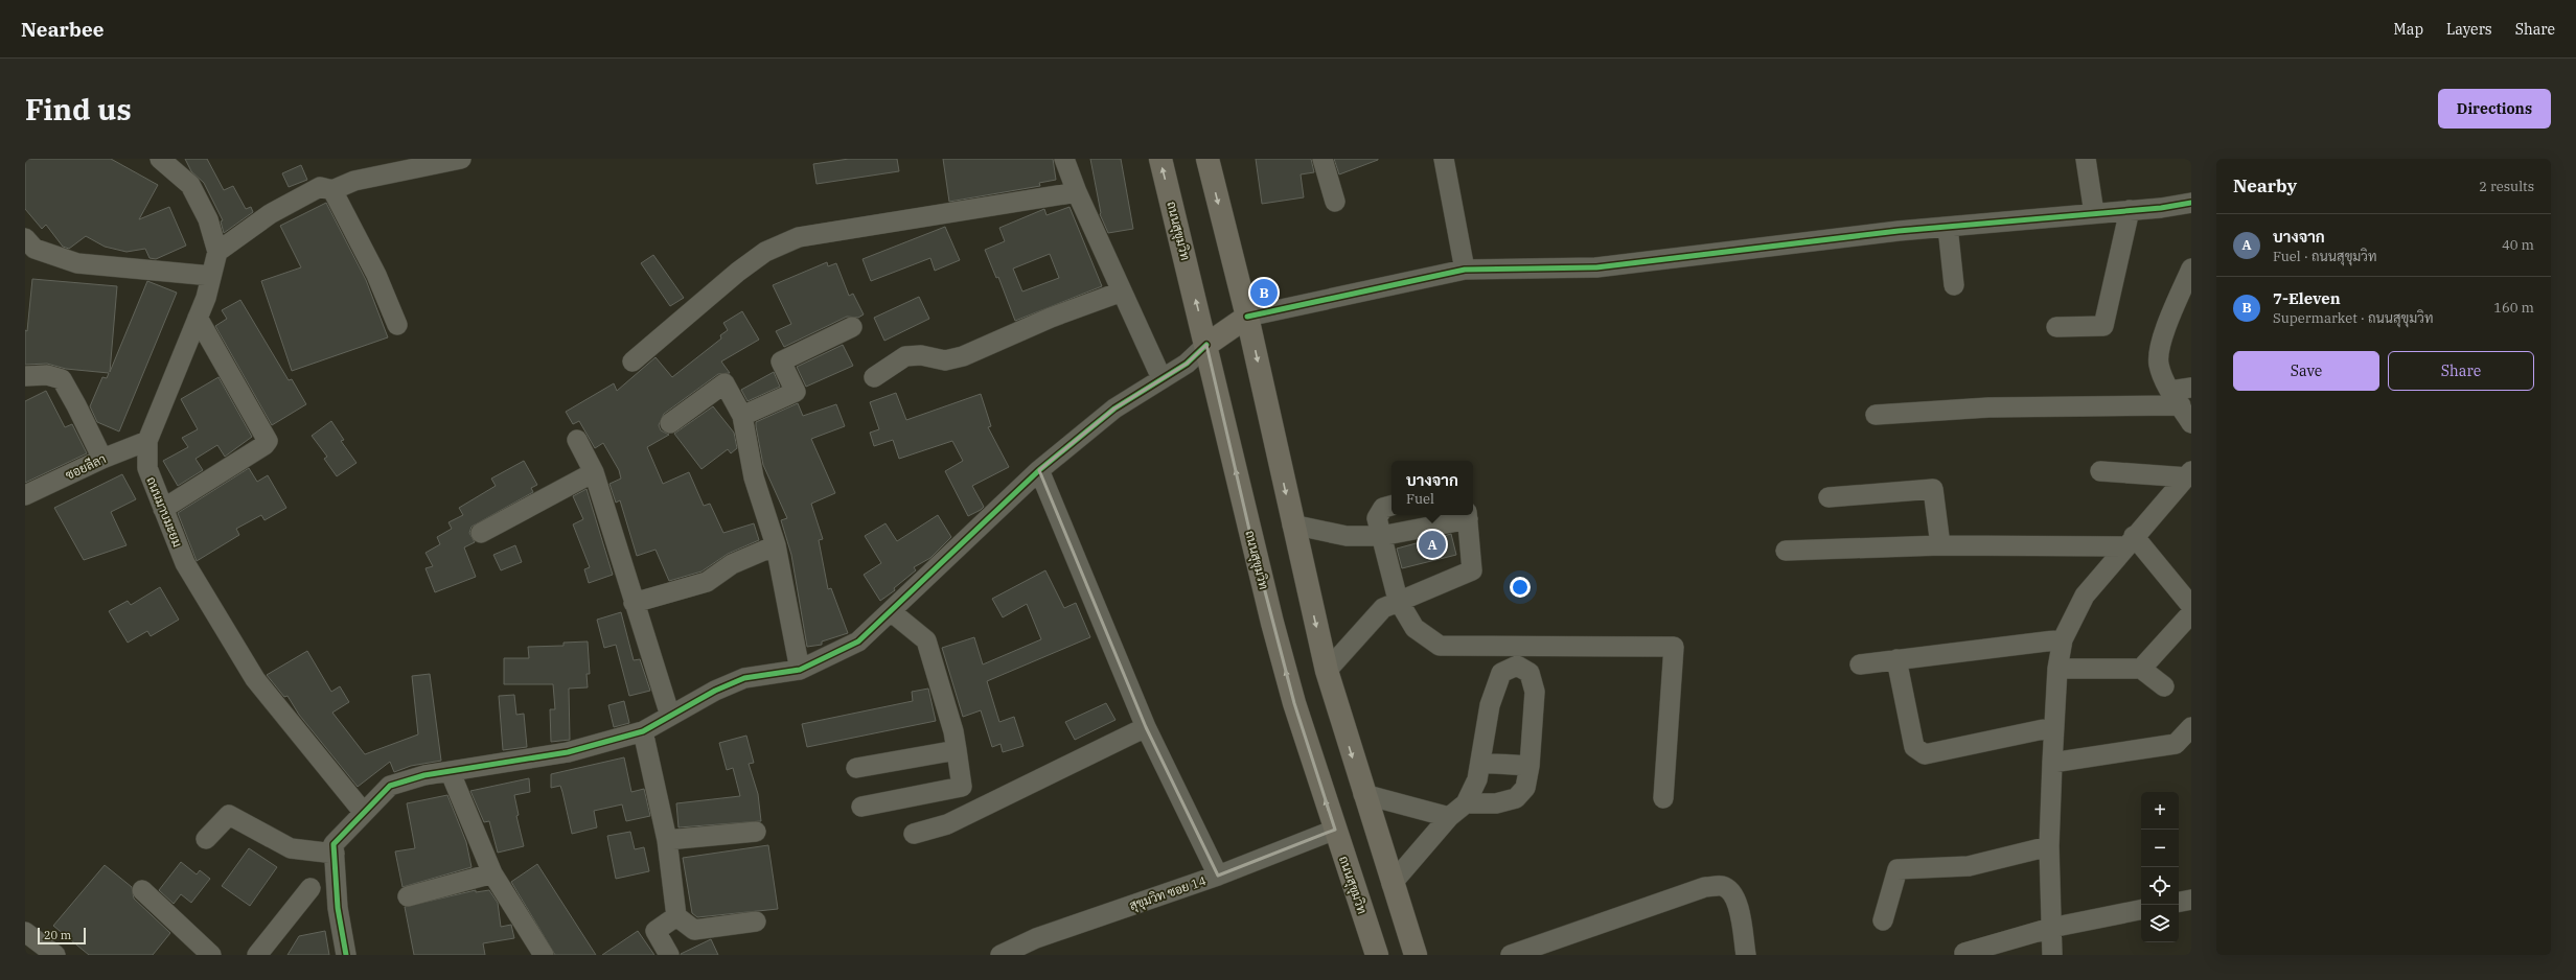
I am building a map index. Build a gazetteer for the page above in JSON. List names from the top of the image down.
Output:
{
  "streets": {
    "main road": ["ถนนสุขุมวิท"],
    "street": ["ซอยลีลา", "ถนนมาบมะยม", "สุขุมวิท ซอย 14"]
  },
  "crossings": [
    ["ถนนสุขุมวิท", "สุขุมวิท ซอย 14"],
    ["ซอยลีลา", "ถนนมาบมะยม"]
  ],
  "scale_bar": "20 m",
  "page": {
    "header": "Nearbee",
    "nav": ["Map", "Layers", "Share"],
    "buttons": [
      "Directions",
      ["Save", "Share"]
    ],
    "title": "Find us",
    "heading": ["Nearby", "2 results"],
    "list": [
      {
        "mark": "A",
        "name": "บางจาก",
        "note": "Fuel · ถนนสุขุมวิท",
        "value": "40 m"
      },
      {
        "mark": "B",
        "name": "7-Eleven",
        "note": "Supermarket · ถนนสุขุมวิท",
        "value": "160 m"
      }
    ],
    "pins": ["B", "A"],
    "popup": ["บางจาก", "Fuel"],
    "map_buttons": ["+", "−"],
    "scale": "20 m"
  }
}
